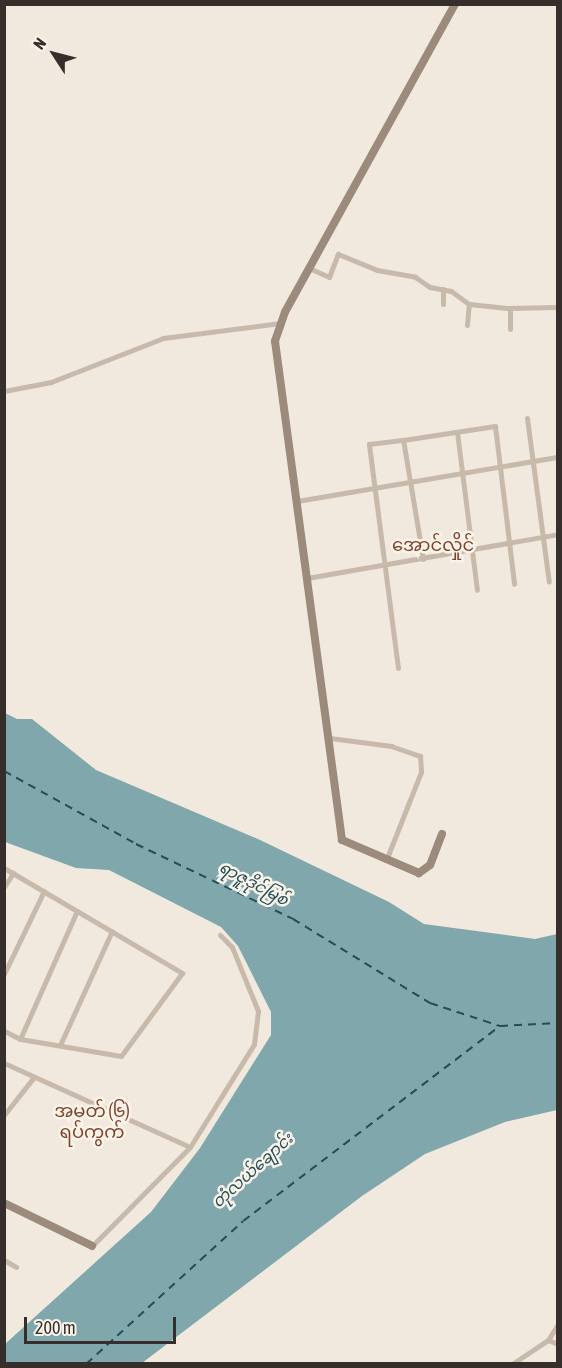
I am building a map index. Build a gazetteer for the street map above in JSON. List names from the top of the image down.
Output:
{
  "districts": ["အောင်လှိုင်", "အမှတ် (၆) ရပ်ကွက်"],
  "water": ["ရာဇူဒိုင်မြစ်", "တုံလယ်ချောင်း"],
  "scale_bar": "200 m",
  "north": "top left"
}
